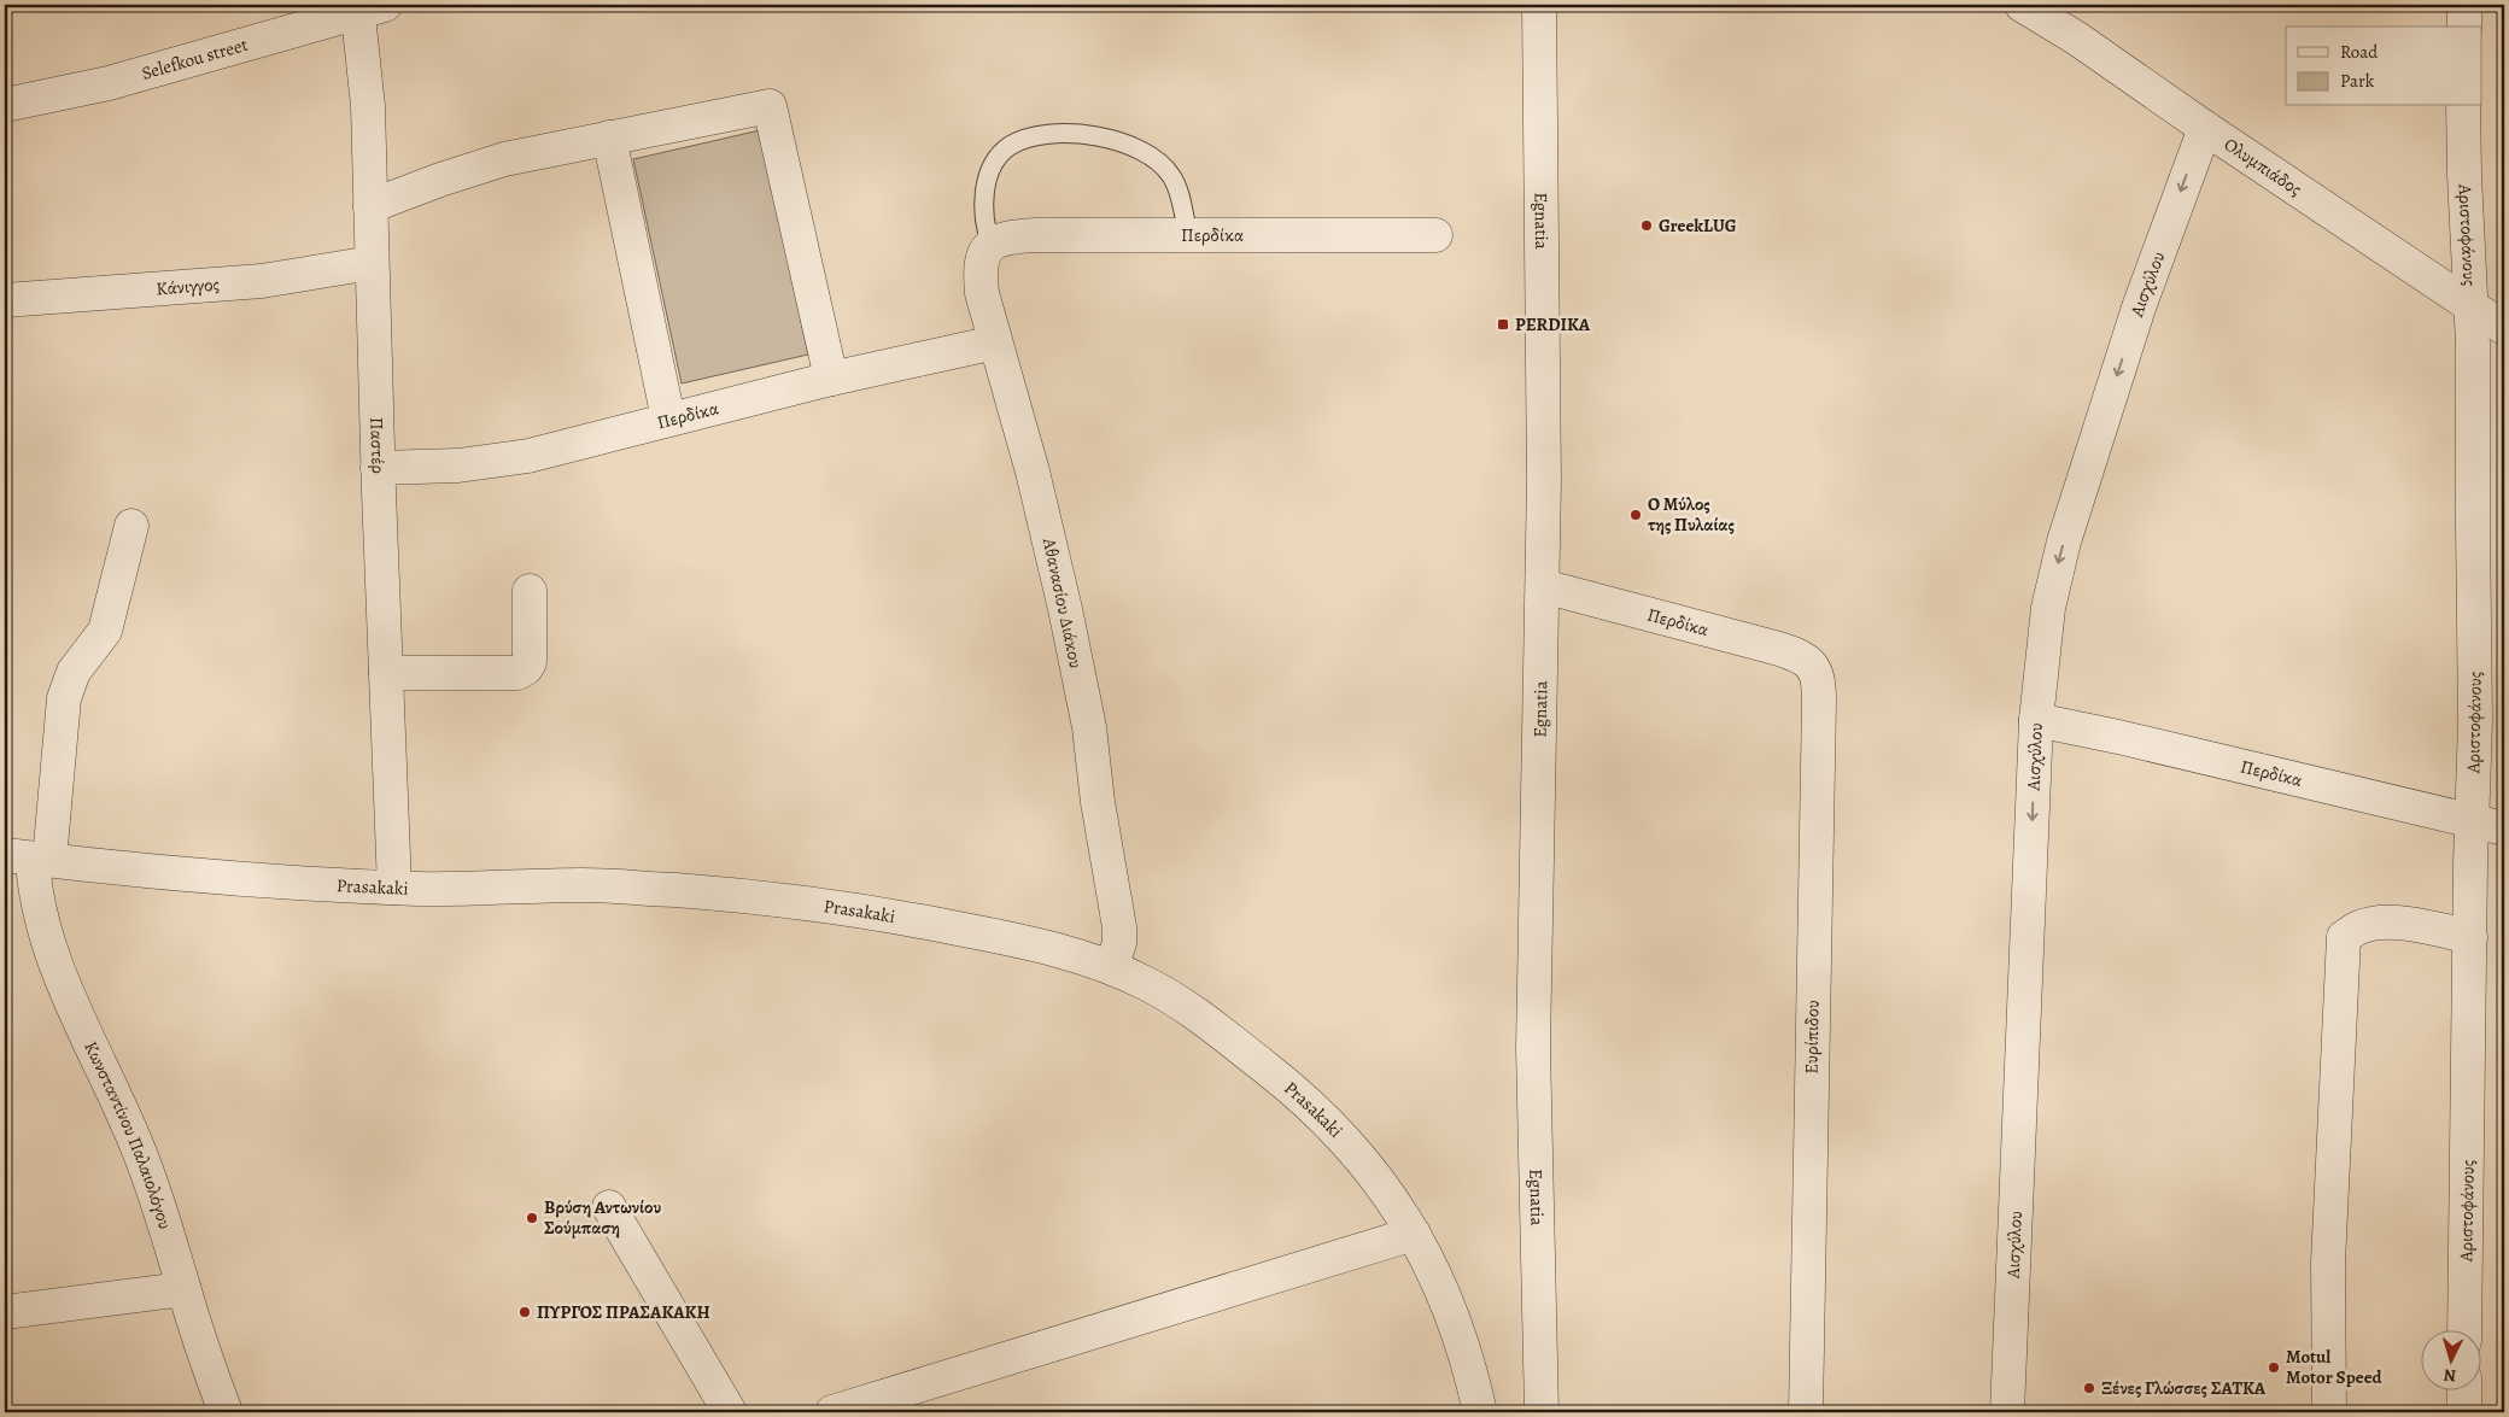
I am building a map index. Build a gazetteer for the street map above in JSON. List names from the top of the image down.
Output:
{
  "streets": {
    "street": [
      "Selefkou street",
      "Ολυμπιάδος",
      "Egnatia",
      "Περδίκα",
      "Αριστοφάνους",
      "Αισχύλου",
      "Κάνιγγος",
      "Παστέρ",
      "Αθανασίου Διάκου",
      "Prasakaki",
      "Ευρίπιδου",
      "Κωνσταντίνου Παλαιολόγου"
    ]
  },
  "crossings": [
    ["Selefkou street", "Παστέρ"],
    ["Ολυμπιάδος", "Αριστοφάνους"],
    ["Ολυμπιάδος", "Αισχύλου"],
    ["Egnatia", "Περδίκα"],
    ["Περδίκα", "Αριστοφάνους"],
    ["Περδίκα", "Αισχύλου"],
    ["Περδίκα", "Παστέρ"],
    ["Περδίκα", "Αθανασίου Διάκου"],
    ["Περδίκα", "Ευρίπιδου"],
    ["Κάνιγγος", "Παστέρ"],
    ["Παστέρ", "Prasakaki"],
    ["Αθανασίου Διάκου", "Prasakaki"],
    ["Prasakaki", "Κωνσταντίνου Παλαιολόγου"]
  ],
  "one_way": ["Αισχύλου"],
  "places": {
    "other": [
      "GreekLUG",
      "Ο Μύλος της Πυλαίας",
      "Βρύση Αντωνίου Σούμπαση",
      "ΠΥΡΓΟΣ ΠΡΑΣΑΚΑΚΗ",
      "Motul Motor Speed",
      "Ξένες Γλώσσες ΣΑΤΚΑ"
    ],
    "transit": ["PERDIKA"]
  },
  "legend": ["Road", "Park"],
  "north": "bottom"
}
